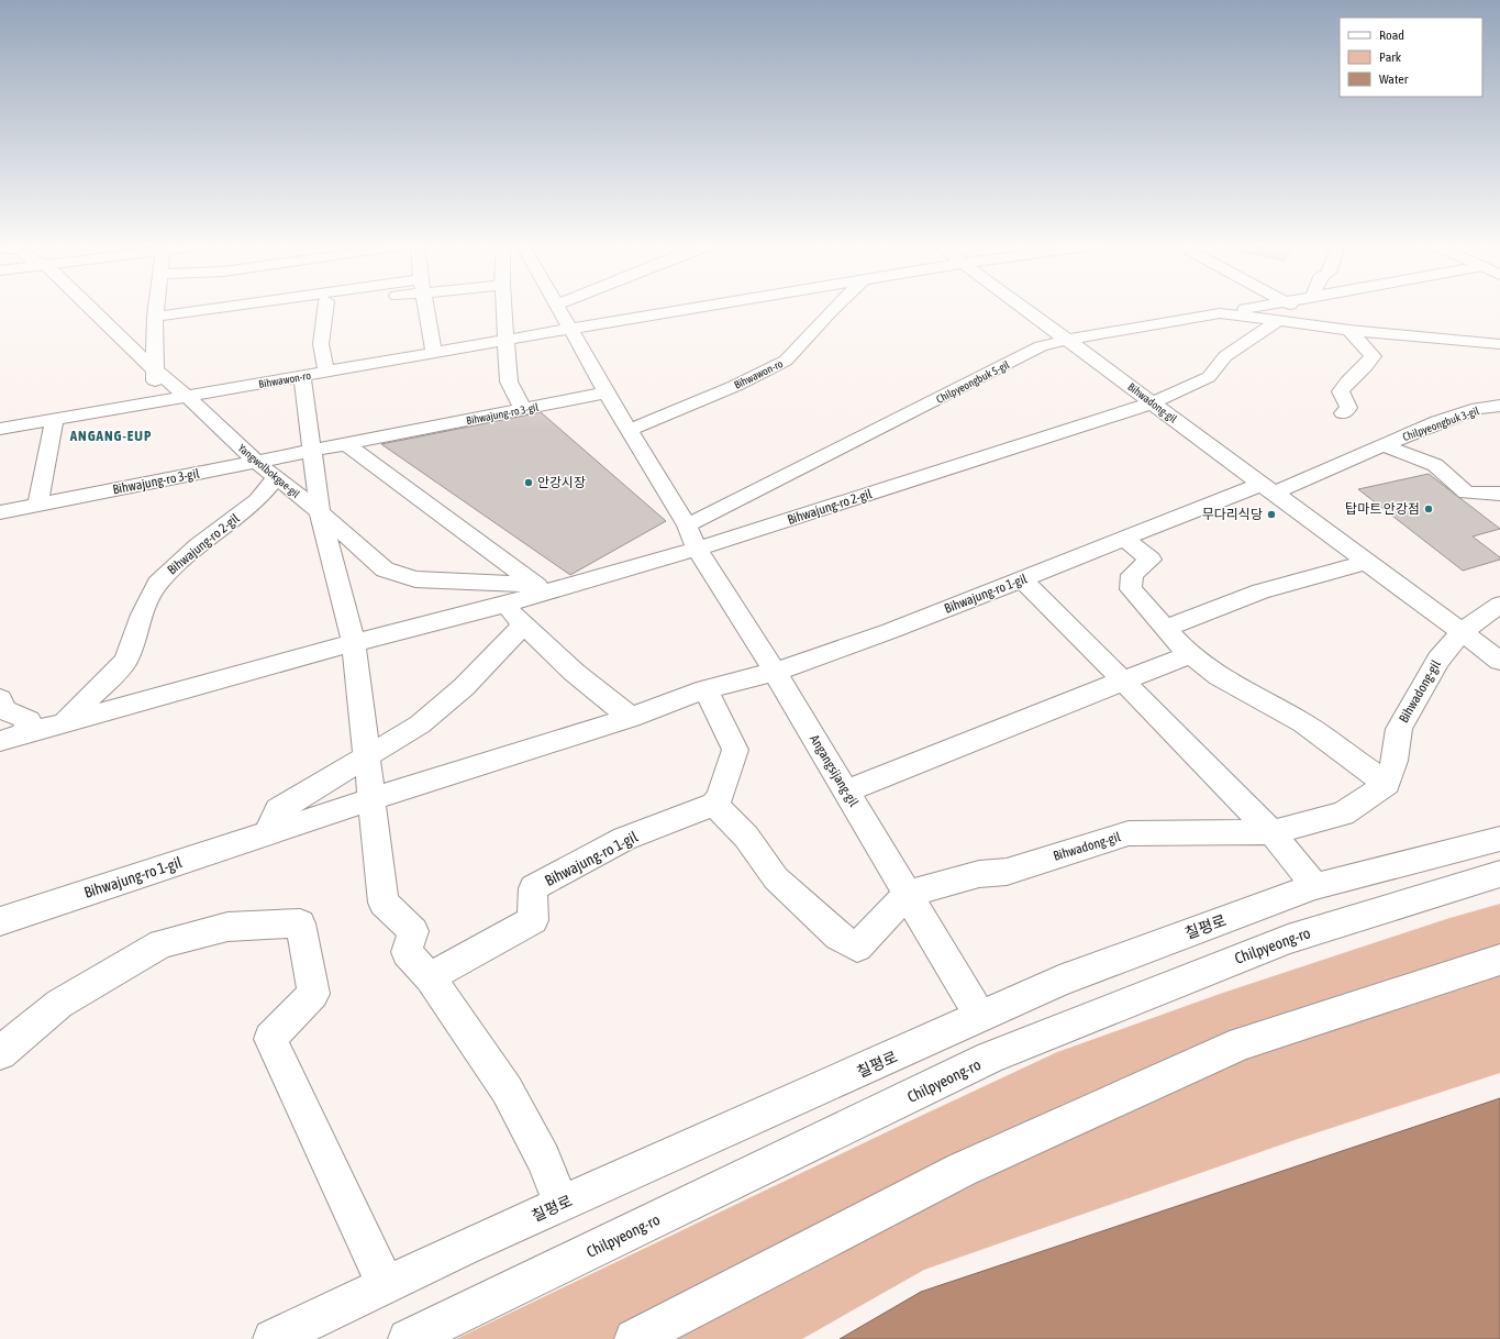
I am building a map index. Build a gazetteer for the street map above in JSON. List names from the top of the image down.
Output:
{
  "streets": {
    "street": [
      "Bihwawon-ro",
      "Chilpyeongbuk 5-gil",
      "Bihwadong-gil",
      "Bihwajung-ro 3-gil",
      "Chilpyeongbuk 3-gil",
      "Yangwolbokgae-gil",
      "Bihwajung-ro 2-gil",
      "Bihwajung-ro 1-gil",
      "Angangsijang-gil",
      "칠평로",
      "Chilpyeong-ro"
    ]
  },
  "crossings": [
    ["Bihwawon-ro", "Yangwolbokgae-gil"],
    ["Chilpyeongbuk 5-gil", "Bihwadong-gil"],
    ["Chilpyeongbuk 5-gil", "Angangsijang-gil"],
    ["Bihwadong-gil", "Chilpyeongbuk 3-gil"],
    ["Bihwadong-gil", "Bihwajung-ro 2-gil"],
    ["Bihwadong-gil", "Bihwajung-ro 1-gil"],
    ["Bihwadong-gil", "Angangsijang-gil"],
    ["Bihwajung-ro 3-gil", "Yangwolbokgae-gil"],
    ["Chilpyeongbuk 3-gil", "Bihwajung-ro 1-gil"],
    ["Yangwolbokgae-gil", "Bihwajung-ro 2-gil"],
    ["Bihwajung-ro 2-gil", "Angangsijang-gil"],
    ["Bihwajung-ro 1-gil", "Angangsijang-gil"],
    ["Angangsijang-gil", "칠평로"]
  ],
  "districts": ["ANGANG-EUP"],
  "places": ["안강시장", "탑마트 안강점", "무다리식당"],
  "legend": ["Road", "Park", "Water"]
}
